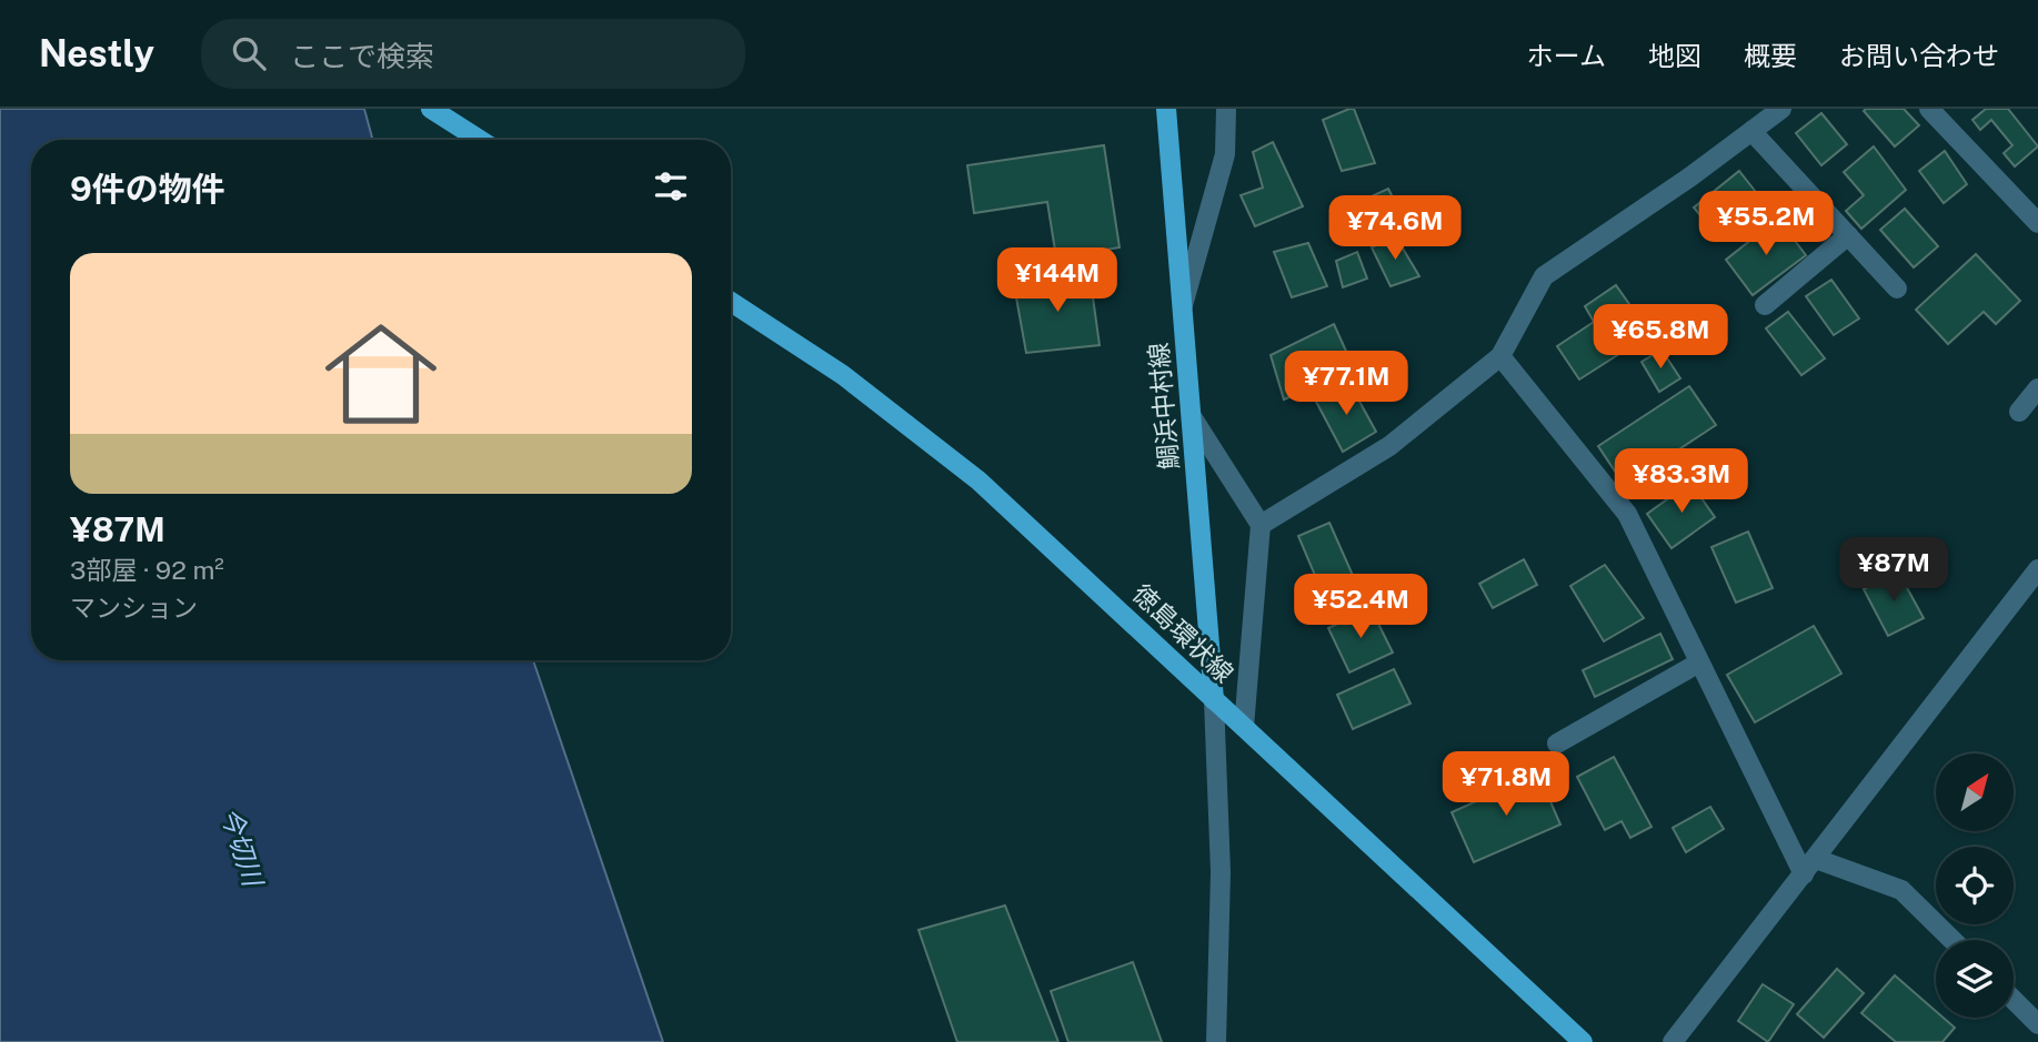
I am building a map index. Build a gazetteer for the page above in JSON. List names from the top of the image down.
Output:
{
  "streets": {
    "main road": ["鯛浜中村線", "徳島環状線"]
  },
  "crossings": [
    ["鯛浜中村線", "徳島環状線"]
  ],
  "water": ["今切川"],
  "north": "top right",
  "page": {
    "header": "Nestly",
    "search": "ここで検索",
    "nav": [
      "ホーム",
      "地図",
      "概要",
      "お問い合わせ"
    ],
    "heading": "9件の物件",
    "price": [
      "¥55.2M",
      "¥74.6M",
      "¥144M",
      "¥65.8M",
      "¥77.1M",
      "¥83.3M",
      "¥87M",
      "¥52.4M",
      "¥71.8M"
    ],
    "list": [
      {
        "name": "¥87M",
        "note": "3部屋 · 92 m² · マンション"
      }
    ]
  }
}
